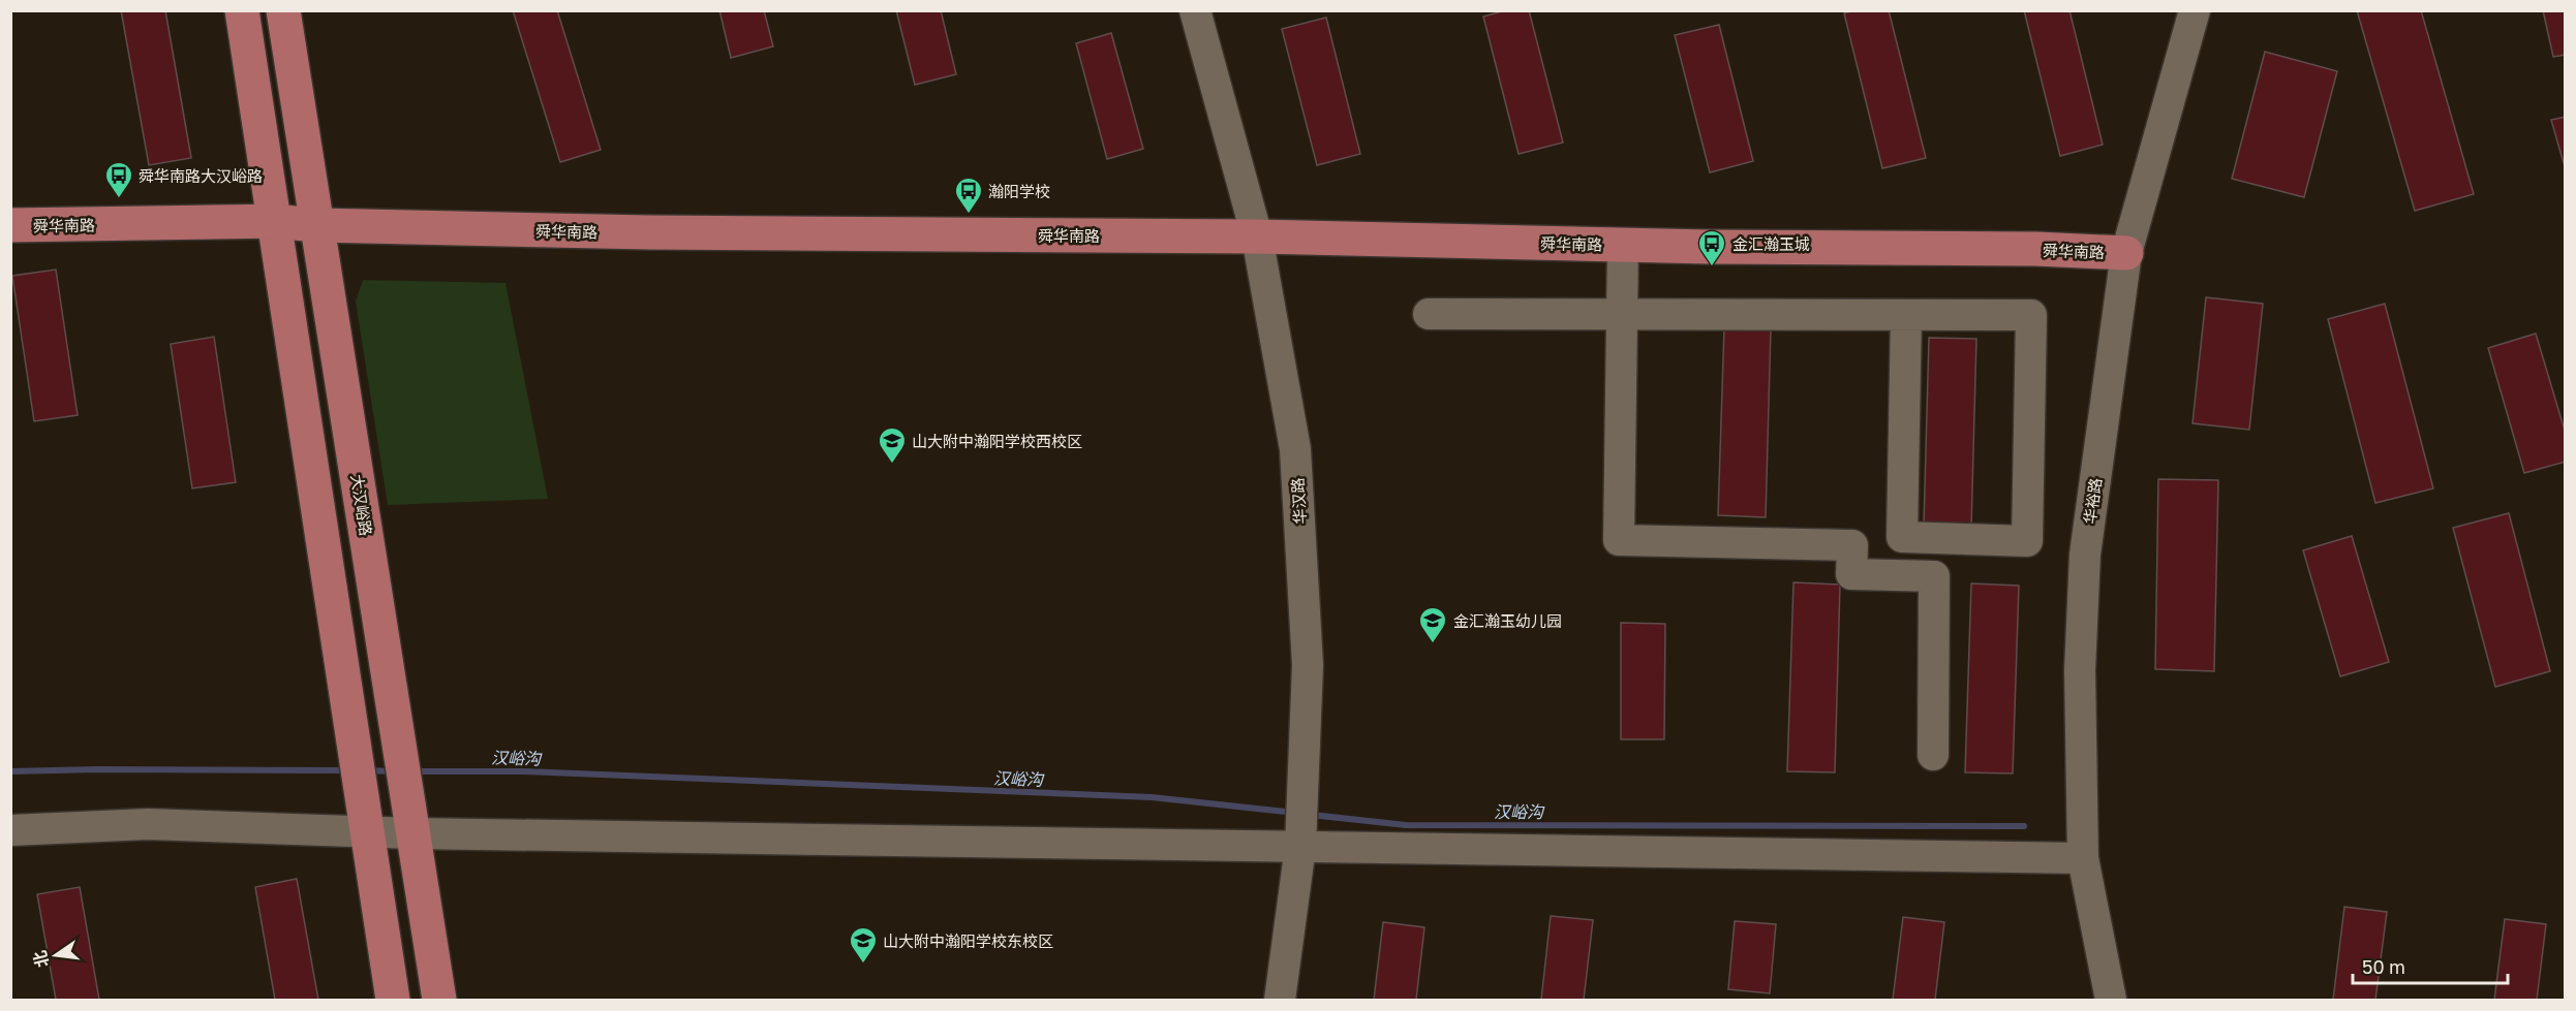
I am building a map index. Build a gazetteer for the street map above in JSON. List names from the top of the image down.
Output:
{
  "streets": {
    "main road": ["舜华南路", "大汉峪路"],
    "street": ["华汉路", "华裕路"]
  },
  "crossings": [
    ["舜华南路", "华汉路"],
    ["舜华南路", "华裕路"],
    ["舜华南路", "大汉峪路"]
  ],
  "water": ["汉峪沟"],
  "places": {
    "bus stop": ["舜华南路大汉峪路", "瀚阳学校", "金汇瀚玉城"],
    "school or university": ["山大附中瀚阳学校西校区", "金汇瀚玉幼儿园", "山大附中瀚阳学校东校区"]
  },
  "scale_bar": "50 m",
  "north": "left"
}
